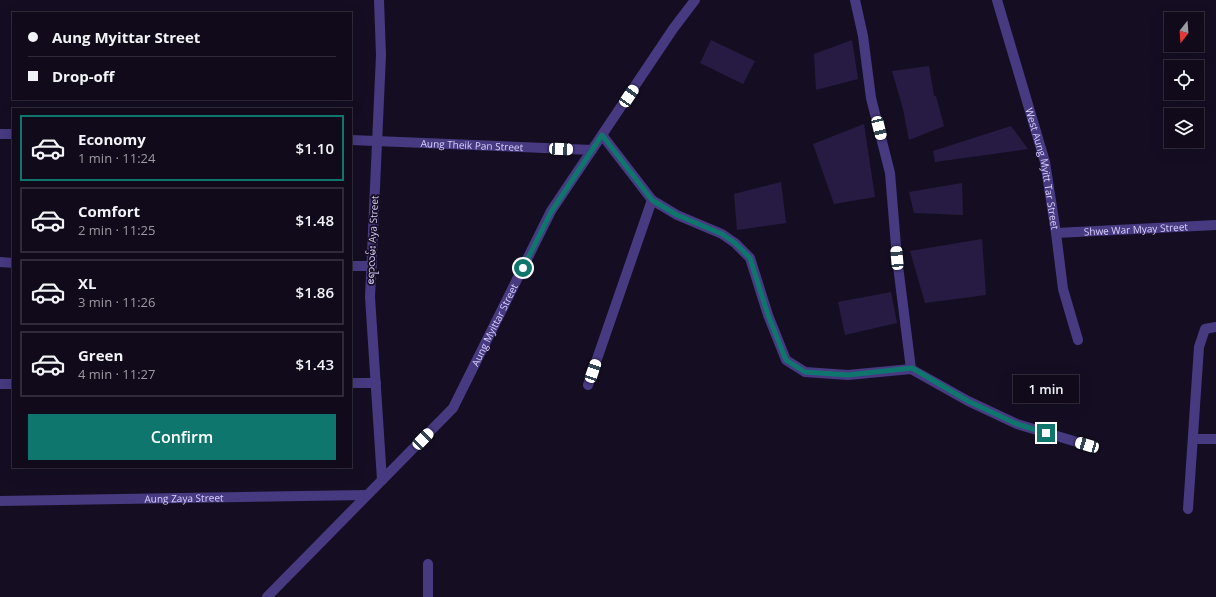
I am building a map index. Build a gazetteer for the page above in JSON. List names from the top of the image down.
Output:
{
  "streets": {
    "street": [
      "Aung Theik Pan Street",
      "West Aung Myitt Tar Street",
      "Shwe War Myay Street",
      "ဧရာလမ်း Aya Street",
      "Aung Myittar Street",
      "Aung Zaya Street"
    ]
  },
  "crossings": [
    ["Aung Theik Pan Street", "ဧရာလမ်း Aya Street"],
    ["Aung Theik Pan Street", "Aung Myittar Street"],
    ["West Aung Myitt Tar Street", "Shwe War Myay Street"],
    ["ဧရာလမ်း Aya Street", "Aung Myittar Street"],
    ["Aung Myittar Street", "Aung Zaya Street"]
  ],
  "north": "bottom",
  "page": {
    "banner": ["Aung Myittar Street", "Drop-off"],
    "list": [
      {
        "name": "Economy",
        "note": "1 min · 11:24",
        "value": "$1.10"
      },
      {
        "name": "Comfort",
        "note": "2 min · 11:25",
        "value": "$1.48"
      },
      {
        "name": "XL",
        "note": "3 min · 11:26",
        "value": "$1.86"
      },
      {
        "name": "Green",
        "note": "4 min · 11:27",
        "value": "$1.43"
      }
    ],
    "bubble": "1 min",
    "buttons": "Confirm"
  }
}
